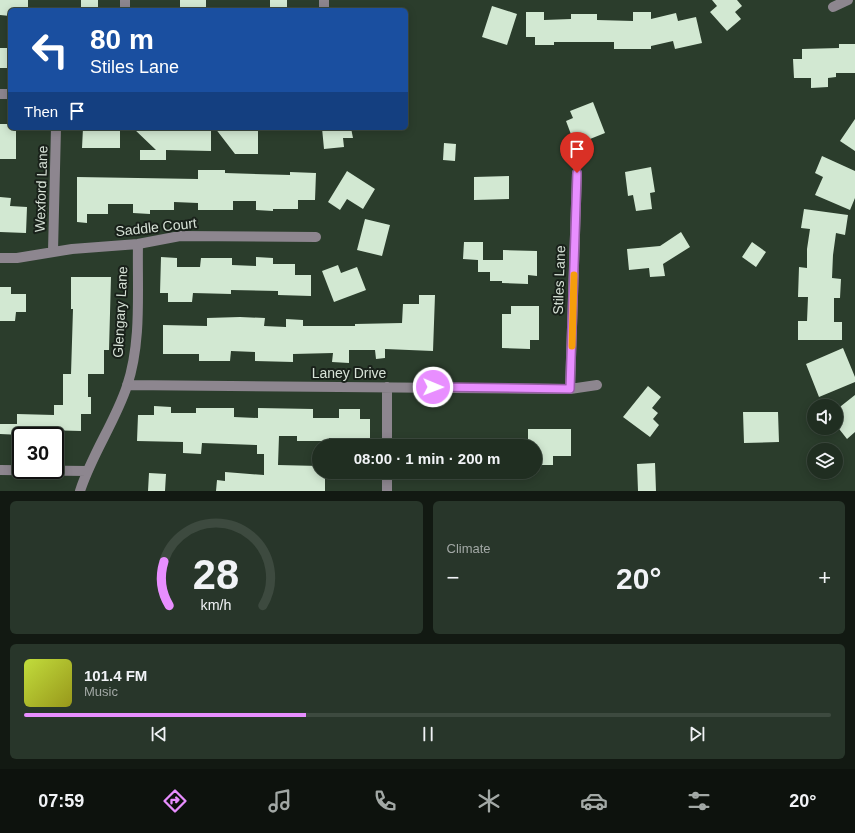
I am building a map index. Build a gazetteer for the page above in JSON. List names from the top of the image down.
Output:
{
  "streets": {
    "street": [
      "Wexford Lane",
      "Saddle Court",
      "Stiles Lane",
      "Glengary Lane",
      "Laney Drive"
    ]
  },
  "crossings": [
    ["Wexford Lane", "Saddle Court"],
    ["Saddle Court", "Glengary Lane"],
    ["Stiles Lane", "Laney Drive"],
    ["Glengary Lane", "Laney Drive"]
  ],
  "page": {
    "turn": ["80 m", "Stiles Lane"],
    "then": "Then",
    "limit": "30",
    "trip": "08:00 · 1 min · 200 m",
    "tile": "Climate",
    "heat": ["−", "20°", "+"],
    "song": ["101.4 FM", "Music"],
    "tabs": ["07:59", "20°"],
    "gauge": ["28", "km/h"]
  }
}
